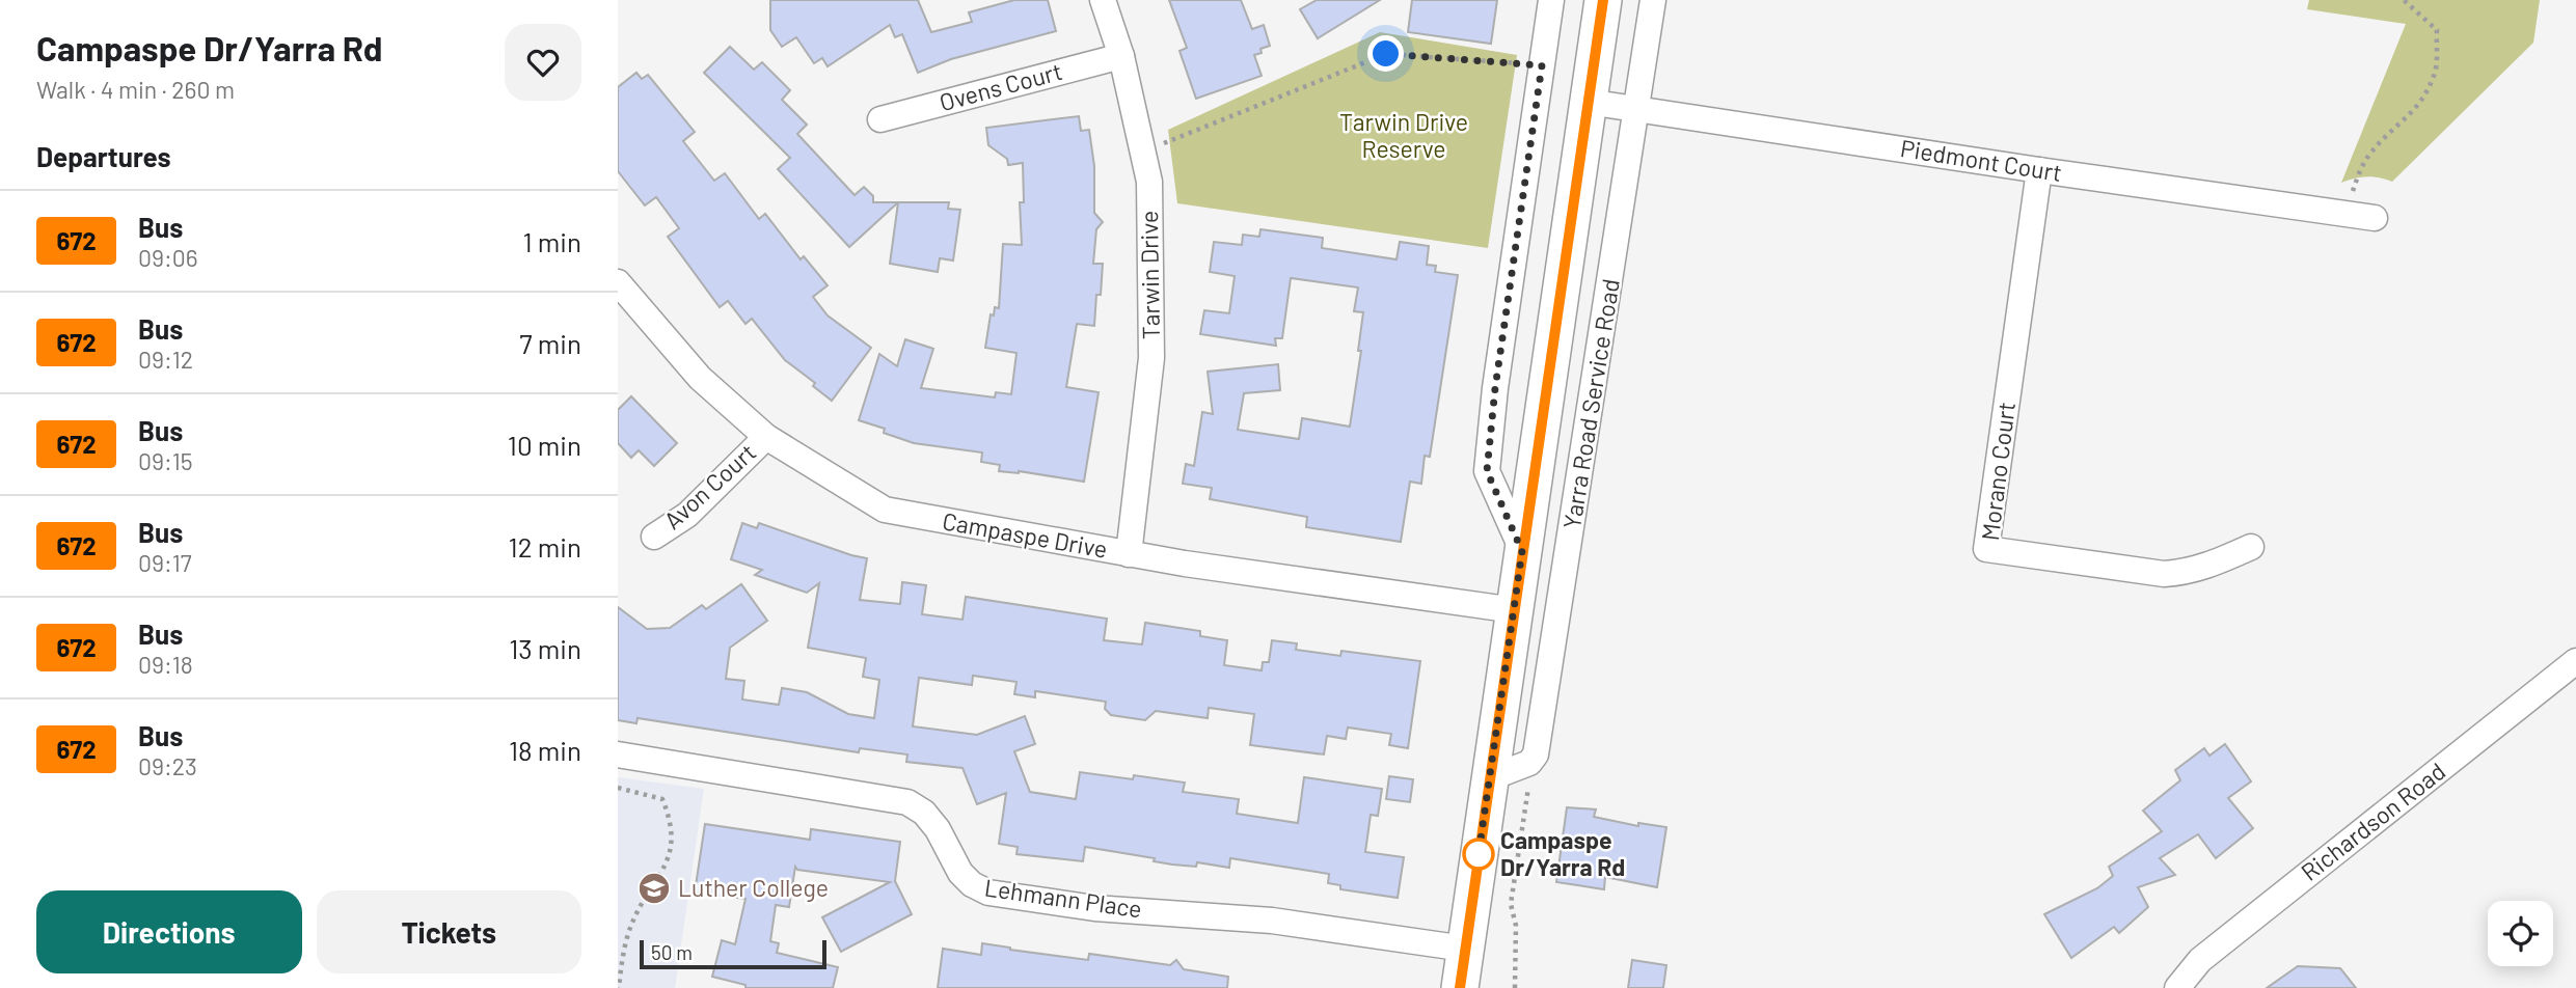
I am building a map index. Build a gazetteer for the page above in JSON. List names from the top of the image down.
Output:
{
  "streets": {
    "street": [
      "Ovens Court",
      "Piedmont Court",
      "Tarwin Drive",
      "Yarra Road Service Road",
      "Morano Court",
      "Avon Court",
      "Campaspe Drive",
      "Richardson Road",
      "Lehmann Place"
    ]
  },
  "crossings": [
    ["Ovens Court", "Tarwin Drive"],
    ["Piedmont Court", "Yarra Road Service Road"],
    ["Piedmont Court", "Morano Court"],
    ["Tarwin Drive", "Campaspe Drive"],
    ["Avon Court", "Campaspe Drive"]
  ],
  "parks": ["Tarwin Drive Reserve"],
  "places": {
    "other": ["Campaspe Dr/Yarra Rd"],
    "school or university": ["Luther College"]
  },
  "lines": ["bus line 672"],
  "scale_bar": "50 m",
  "page": {
    "heading": [
      ["Campaspe Dr/Yarra Rd", "Walk · 4 min · 260 m"],
      "Departures"
    ],
    "list": [
      {
        "mark": "672",
        "name": "Bus",
        "note": "09:06",
        "value": "1 min"
      },
      {
        "mark": "672",
        "name": "Bus",
        "note": "09:12",
        "value": "7 min"
      },
      {
        "mark": "672",
        "name": "Bus",
        "note": "09:15",
        "value": "10 min"
      },
      {
        "mark": "672",
        "name": "Bus",
        "note": "09:17",
        "value": "12 min"
      },
      {
        "mark": "672",
        "name": "Bus",
        "note": "09:18",
        "value": "13 min"
      },
      {
        "mark": "672",
        "name": "Bus",
        "note": "09:23",
        "value": "18 min"
      }
    ],
    "buttons": ["Directions", "Tickets"],
    "scale": "50 m"
  }
}
